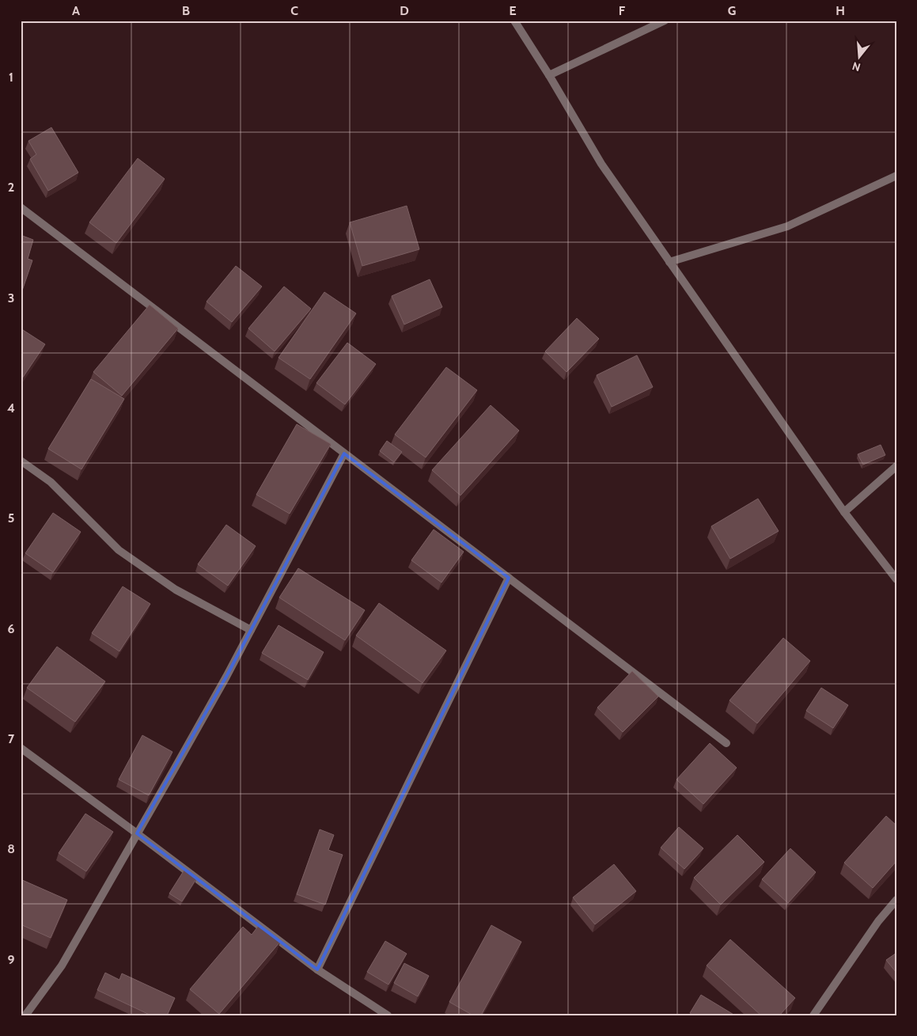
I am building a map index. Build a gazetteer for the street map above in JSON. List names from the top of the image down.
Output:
{
  "north": "bottom",
  "grid": {
    "columns": [
      "A",
      "B",
      "C",
      "D",
      "E",
      "F",
      "G",
      "H"
    ],
    "rows": [
      "1",
      "2",
      "3",
      "4",
      "5",
      "6",
      "7",
      "8",
      "9"
    ]
  }
}
